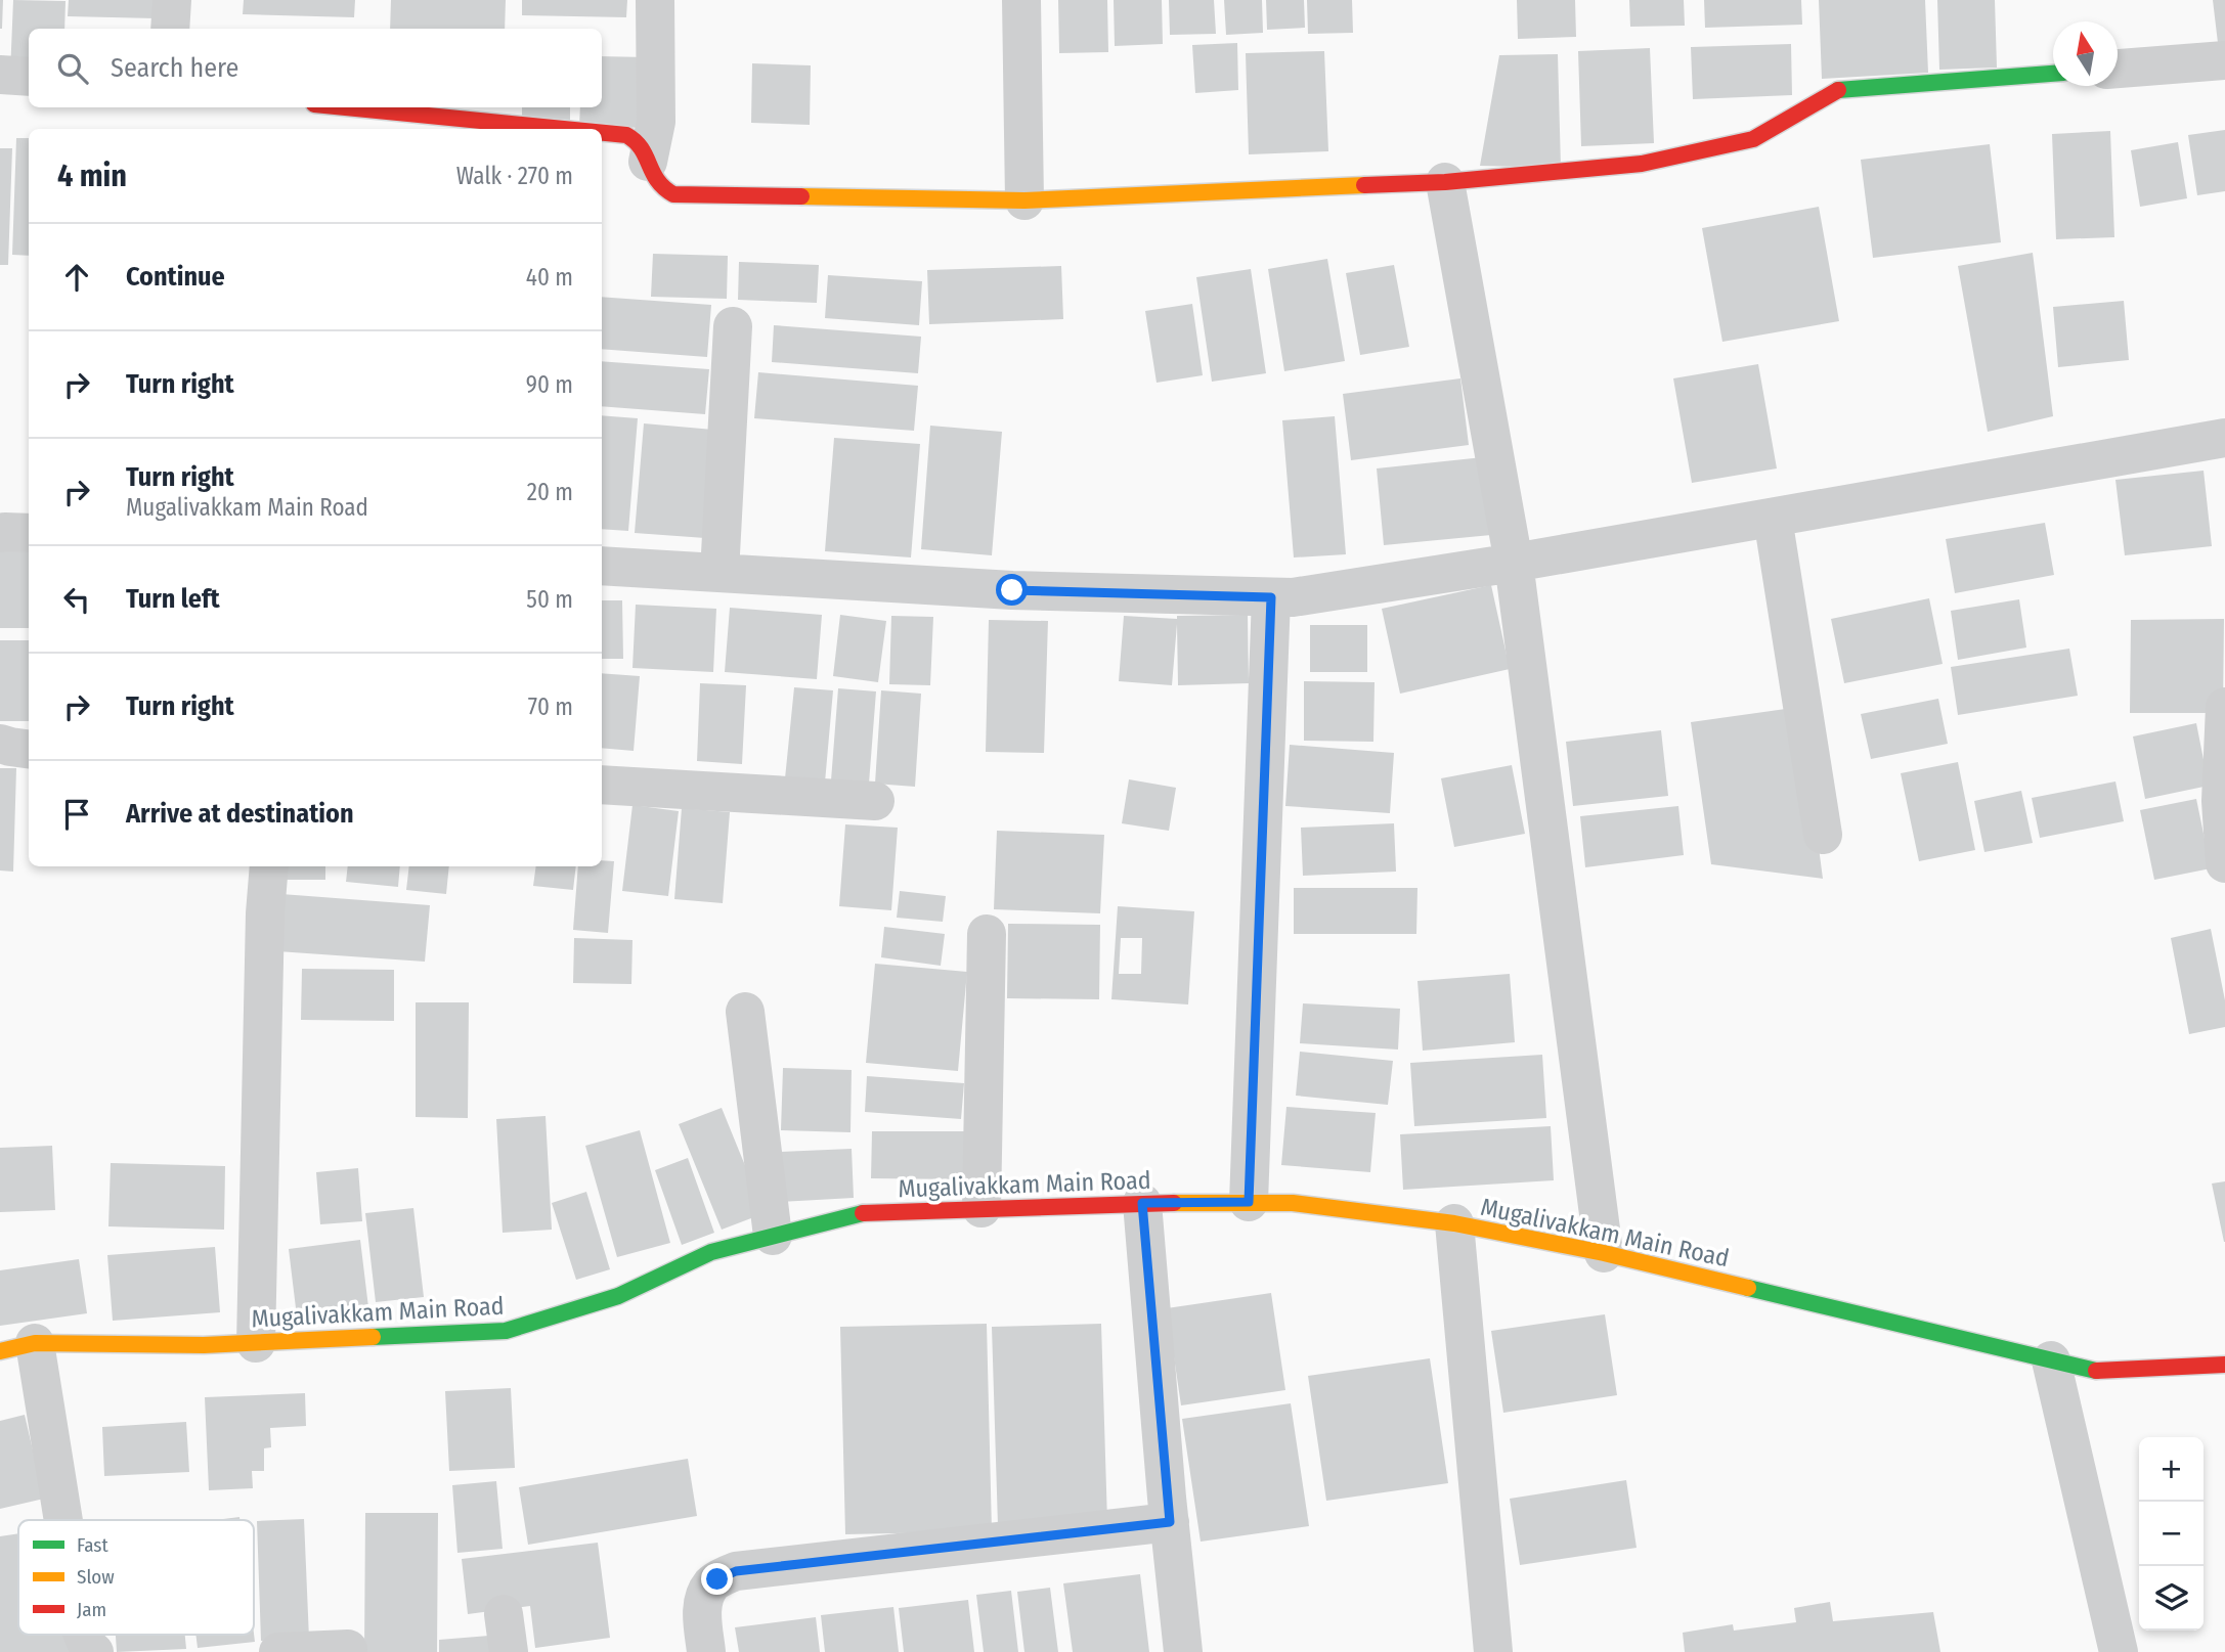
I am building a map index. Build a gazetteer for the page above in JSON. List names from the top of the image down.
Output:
{
  "streets": {
    "street": ["Mugalivakkam Main Road"]
  },
  "legend": ["Fast", "Slow", "Jam"],
  "north": "top",
  "page": {
    "search": "Search here",
    "heading": ["4 min", "Walk · 270 m"],
    "list": [
      ["Continue", "40 m"],
      ["Turn right", "90 m"],
      ["Turn right", "Mugalivakkam Main Road", "20 m"],
      ["Turn left", "50 m"],
      ["Turn right", "70 m"],
      "Arrive at destination"
    ],
    "map_buttons": ["+", "−"]
  }
}
